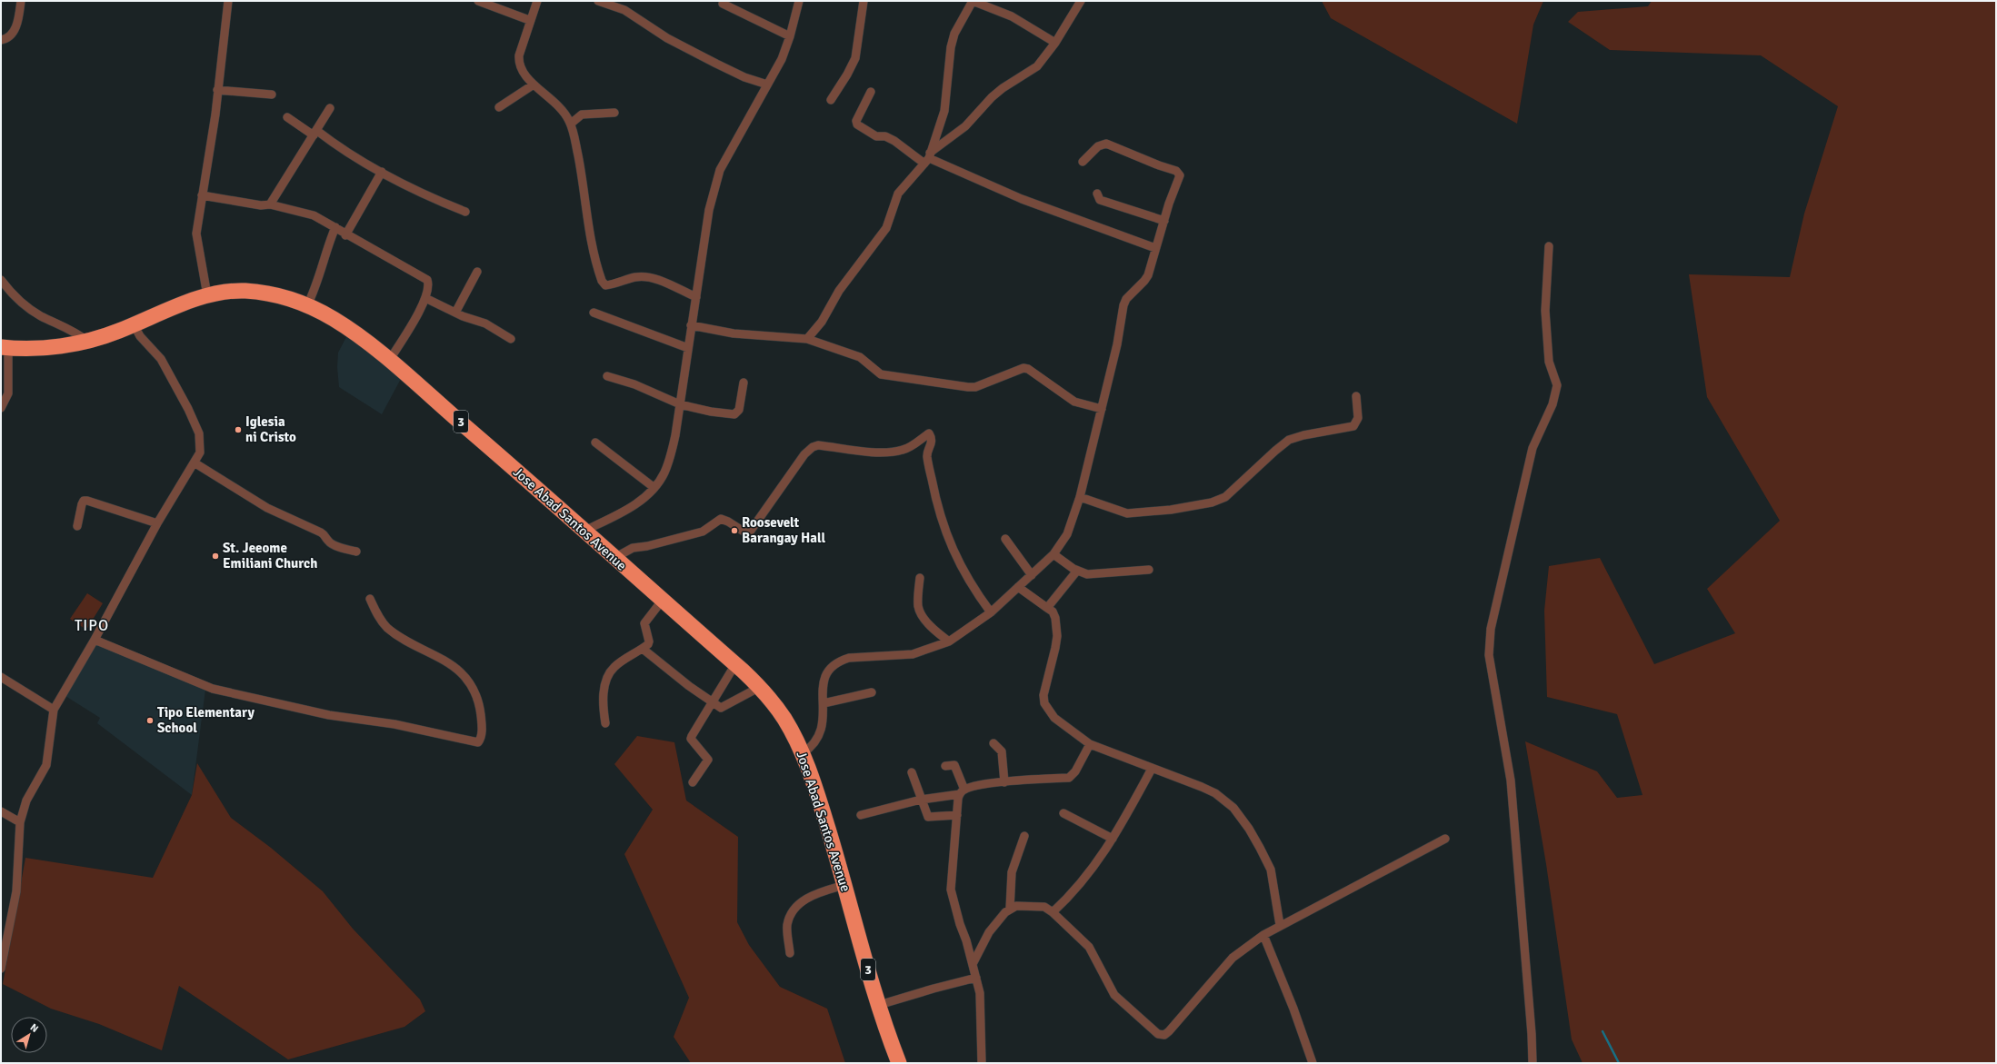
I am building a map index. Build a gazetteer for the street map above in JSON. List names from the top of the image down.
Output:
{
  "streets": {
    "highway": ["3", "Jose Abad Santos Avenue"]
  },
  "districts": ["TIPO"],
  "places": [
    "Iglesia ni Cristo",
    "Roosevelt Barangay Hall",
    "St. Jeeome Emiliani Church",
    "Tipo Elementary School"
  ],
  "north": "top right"
}
